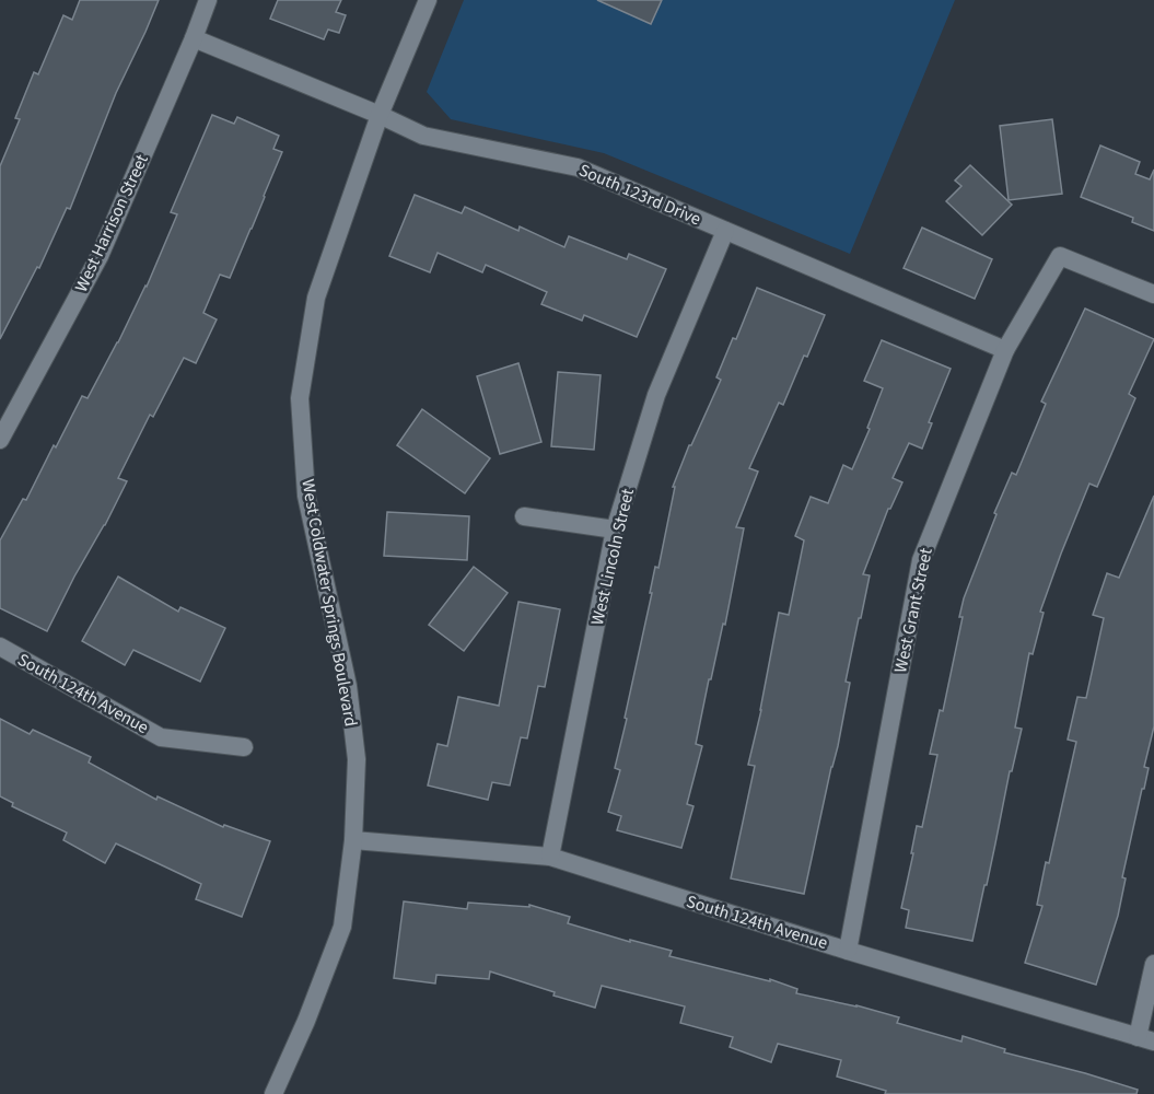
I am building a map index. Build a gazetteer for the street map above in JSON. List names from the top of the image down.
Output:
{
  "streets": {
    "street": [
      "South 123rd Drive",
      "West Harrison Street",
      "West Lincoln Street",
      "West Coldwater Springs Boulevard",
      "West Grant Street",
      "South 124th Avenue"
    ]
  },
  "crossings": [
    ["South 123rd Drive", "West Harrison Street"],
    ["South 123rd Drive", "West Lincoln Street"],
    ["South 123rd Drive", "West Coldwater Springs Boulevard"],
    ["South 123rd Drive", "West Grant Street"],
    ["West Lincoln Street", "South 124th Avenue"],
    ["West Coldwater Springs Boulevard", "South 124th Avenue"],
    ["West Grant Street", "South 124th Avenue"]
  ]
}
